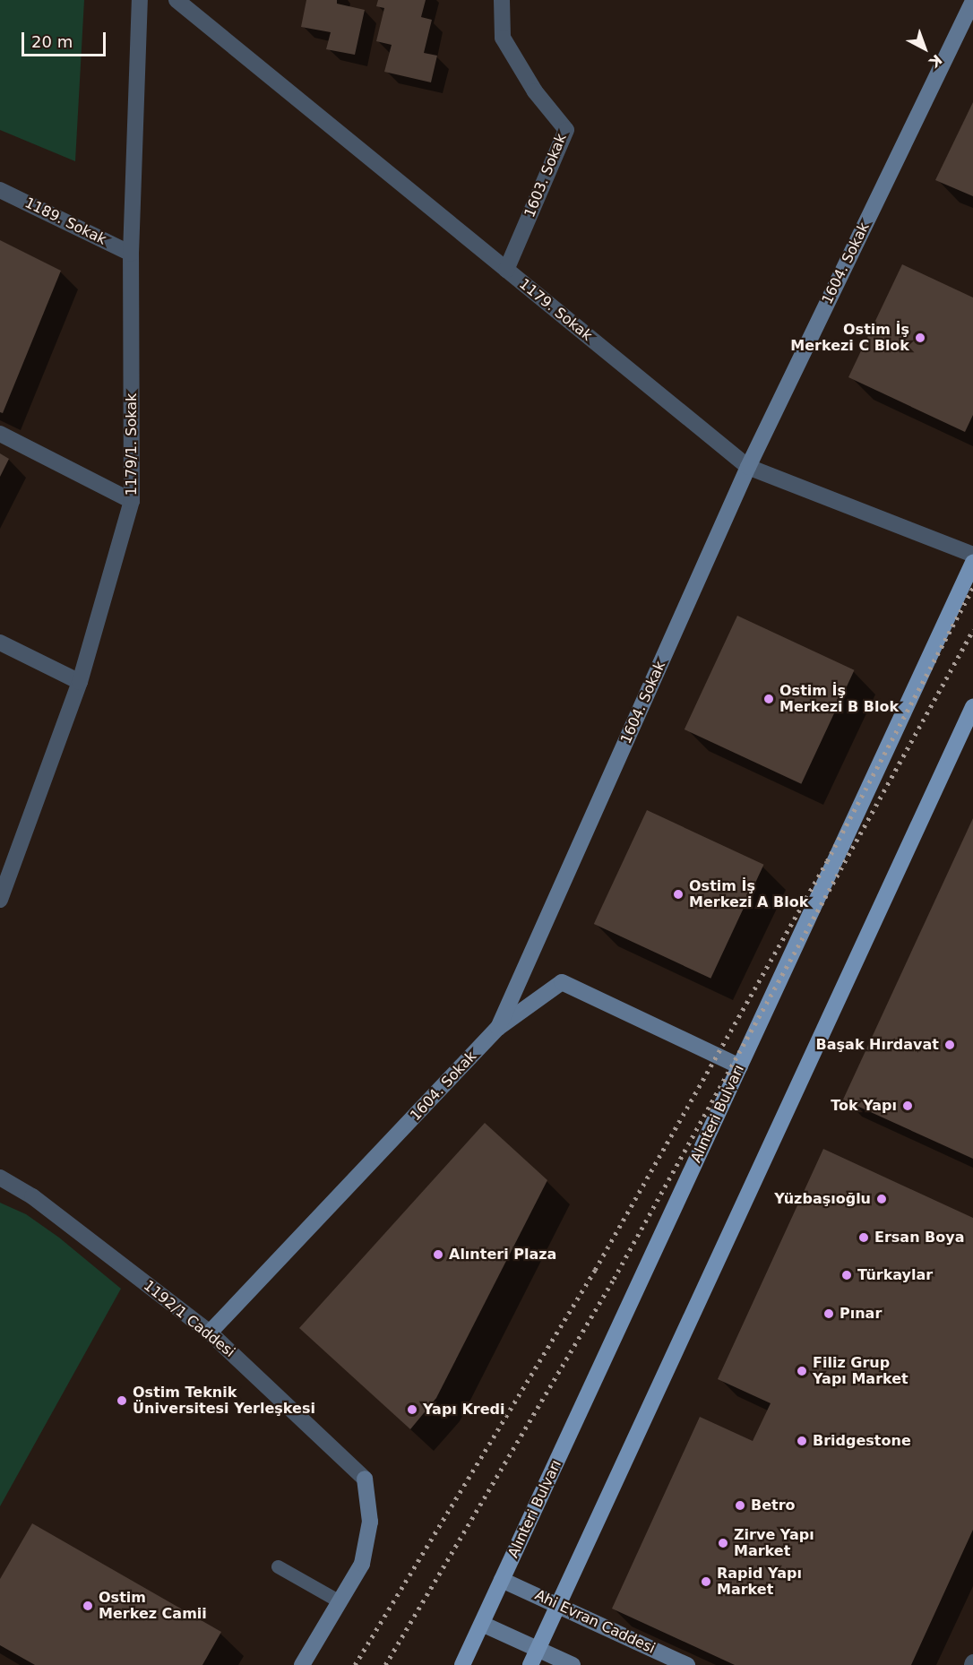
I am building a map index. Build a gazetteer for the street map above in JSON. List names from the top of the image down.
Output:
{
  "streets": {
    "main road": ["Alınteri Bulvarı"],
    "street": [
      "1603. Sokak",
      "1189. Sokak",
      "1604. Sokak",
      "1179. Sokak",
      "1179/1. Sokak",
      "1192/1 Caddesi",
      "Ahi Evran Caddesi"
    ]
  },
  "crossings": [
    ["1603. Sokak", "1179. Sokak"],
    ["1189. Sokak", "1179/1. Sokak"],
    ["1604. Sokak", "1179. Sokak"],
    ["1604. Sokak", "1192/1 Caddesi"],
    ["Alınteri Bulvarı", "Ahi Evran Caddesi"]
  ],
  "places": [
    "Ostim İş Merkezi C Blok",
    "Ostim İş Merkezi B Blok",
    "Ostim İş Merkezi A Blok",
    "Başak Hırdavat",
    "Tok Yapı",
    "Yüzbaşıoğlu",
    "Ersan Boya",
    "Alınteri Plaza",
    "Türkaylar",
    "Pınar",
    "Filiz Grup Yapı Market",
    "Ostim Teknik Üniversitesi Yerleşkesi",
    "Yapı Kredi",
    "Bridgestone",
    "Betro",
    "Zirve Yapı Market",
    "Rapid Yapı Market",
    "Ostim Merkez Camii"
  ],
  "scale_bar": "20 m",
  "north": "bottom right"
}
